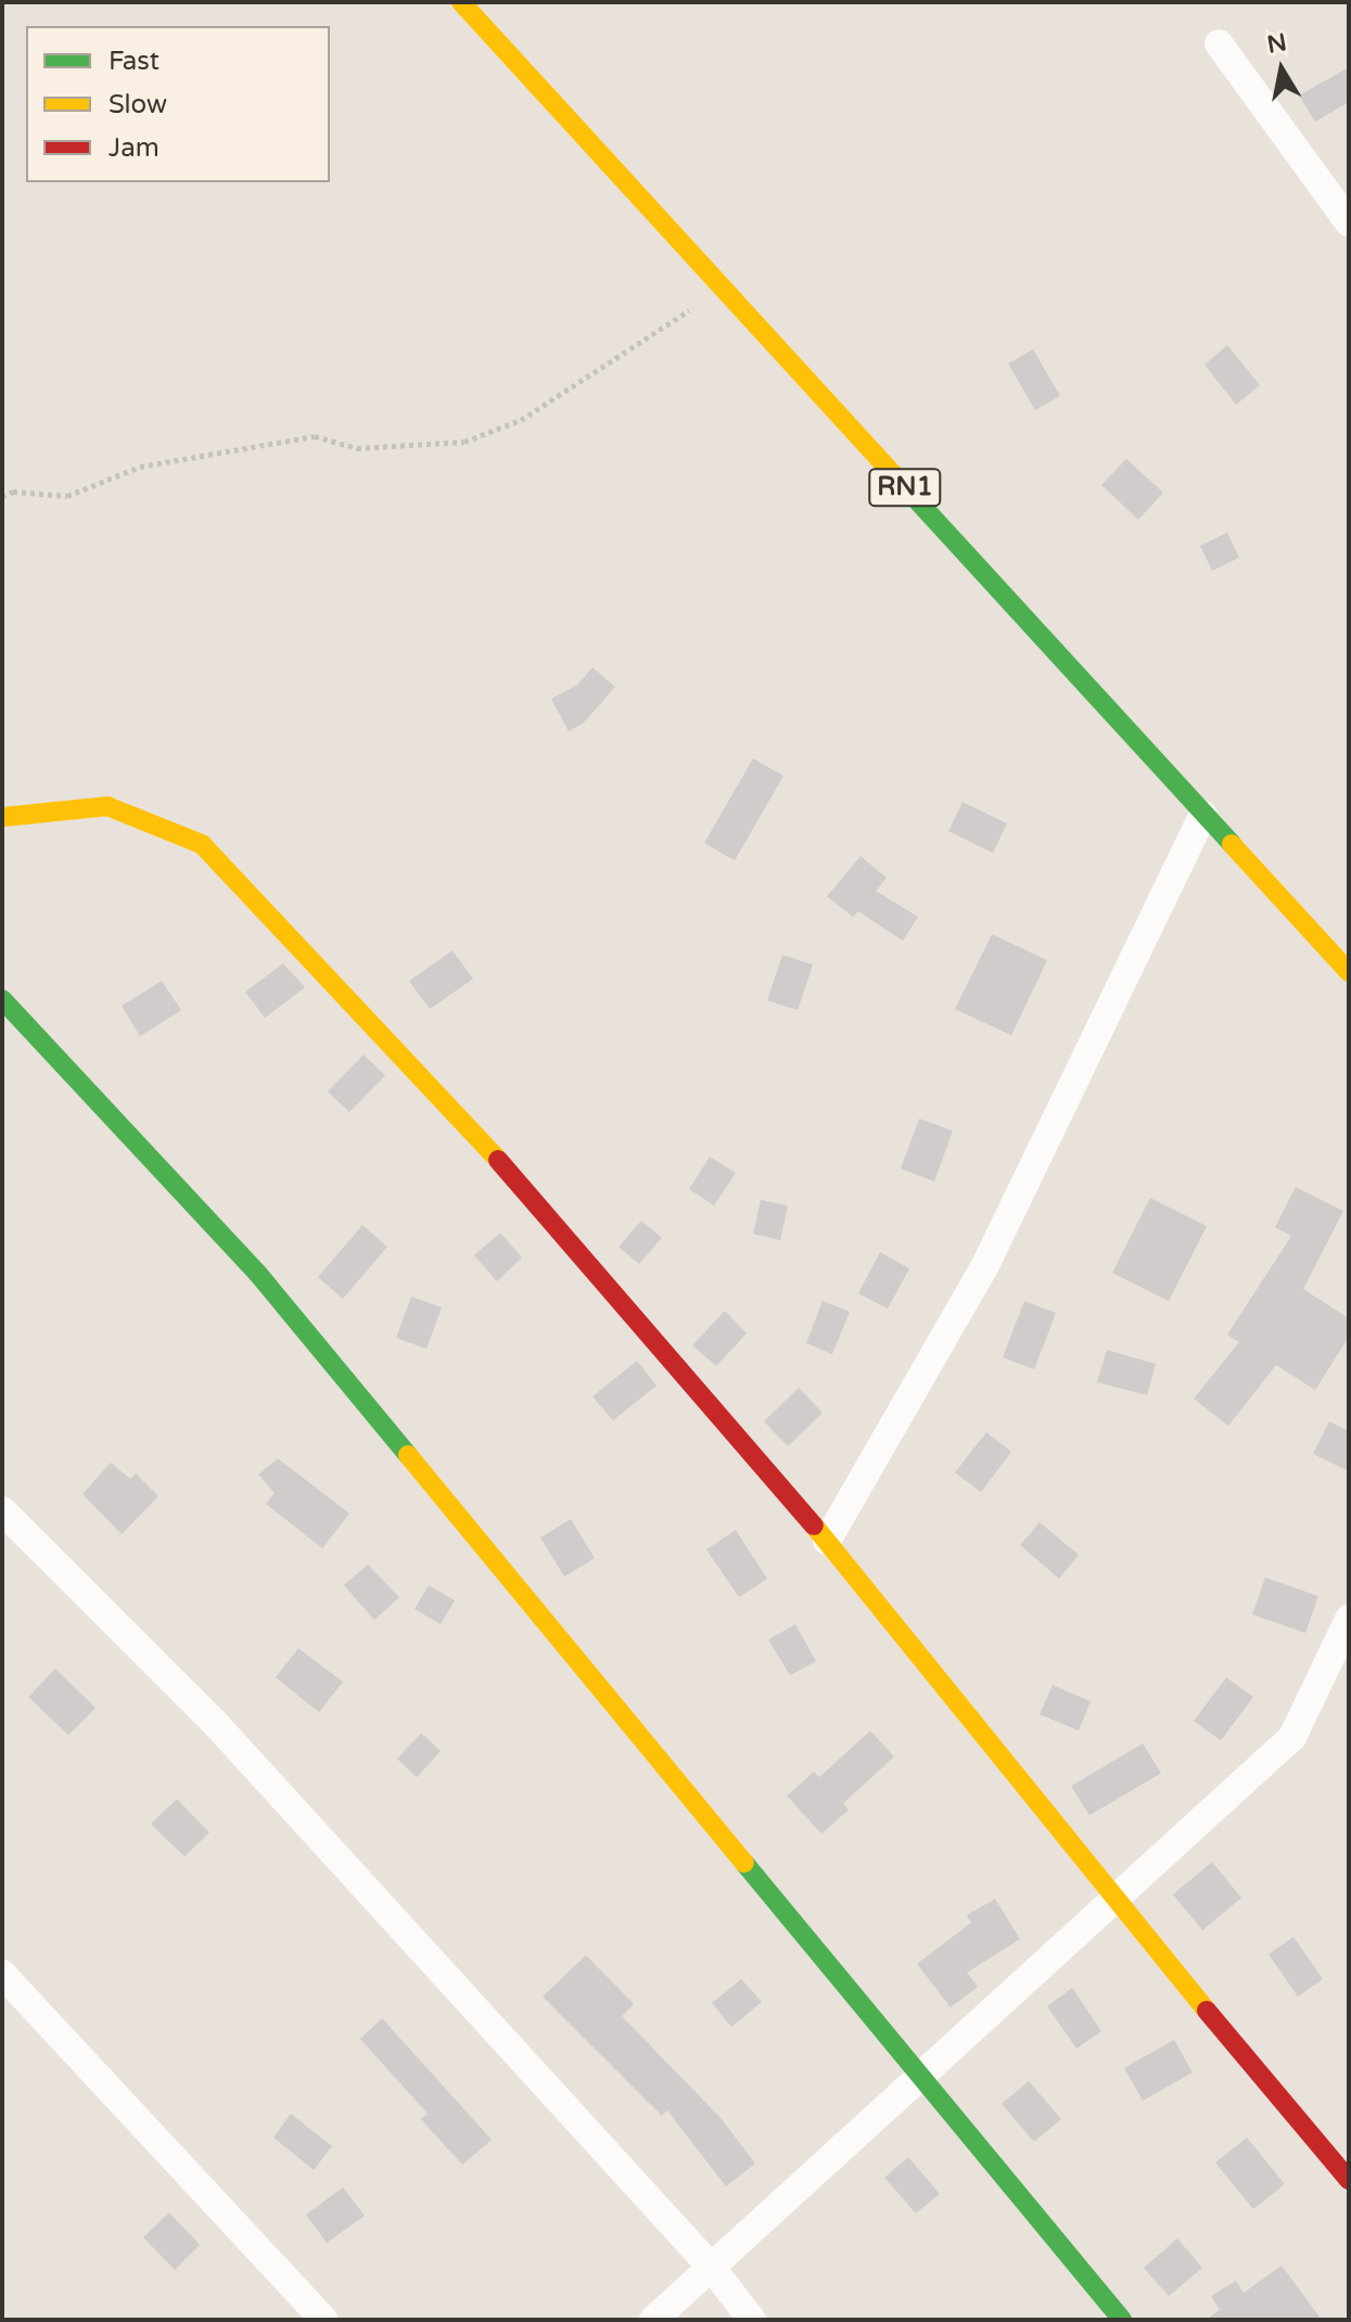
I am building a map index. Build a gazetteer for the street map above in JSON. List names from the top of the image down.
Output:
{
  "streets": {
    "main road": ["RN1"]
  },
  "legend": ["Fast", "Slow", "Jam"],
  "north": "top"
}
